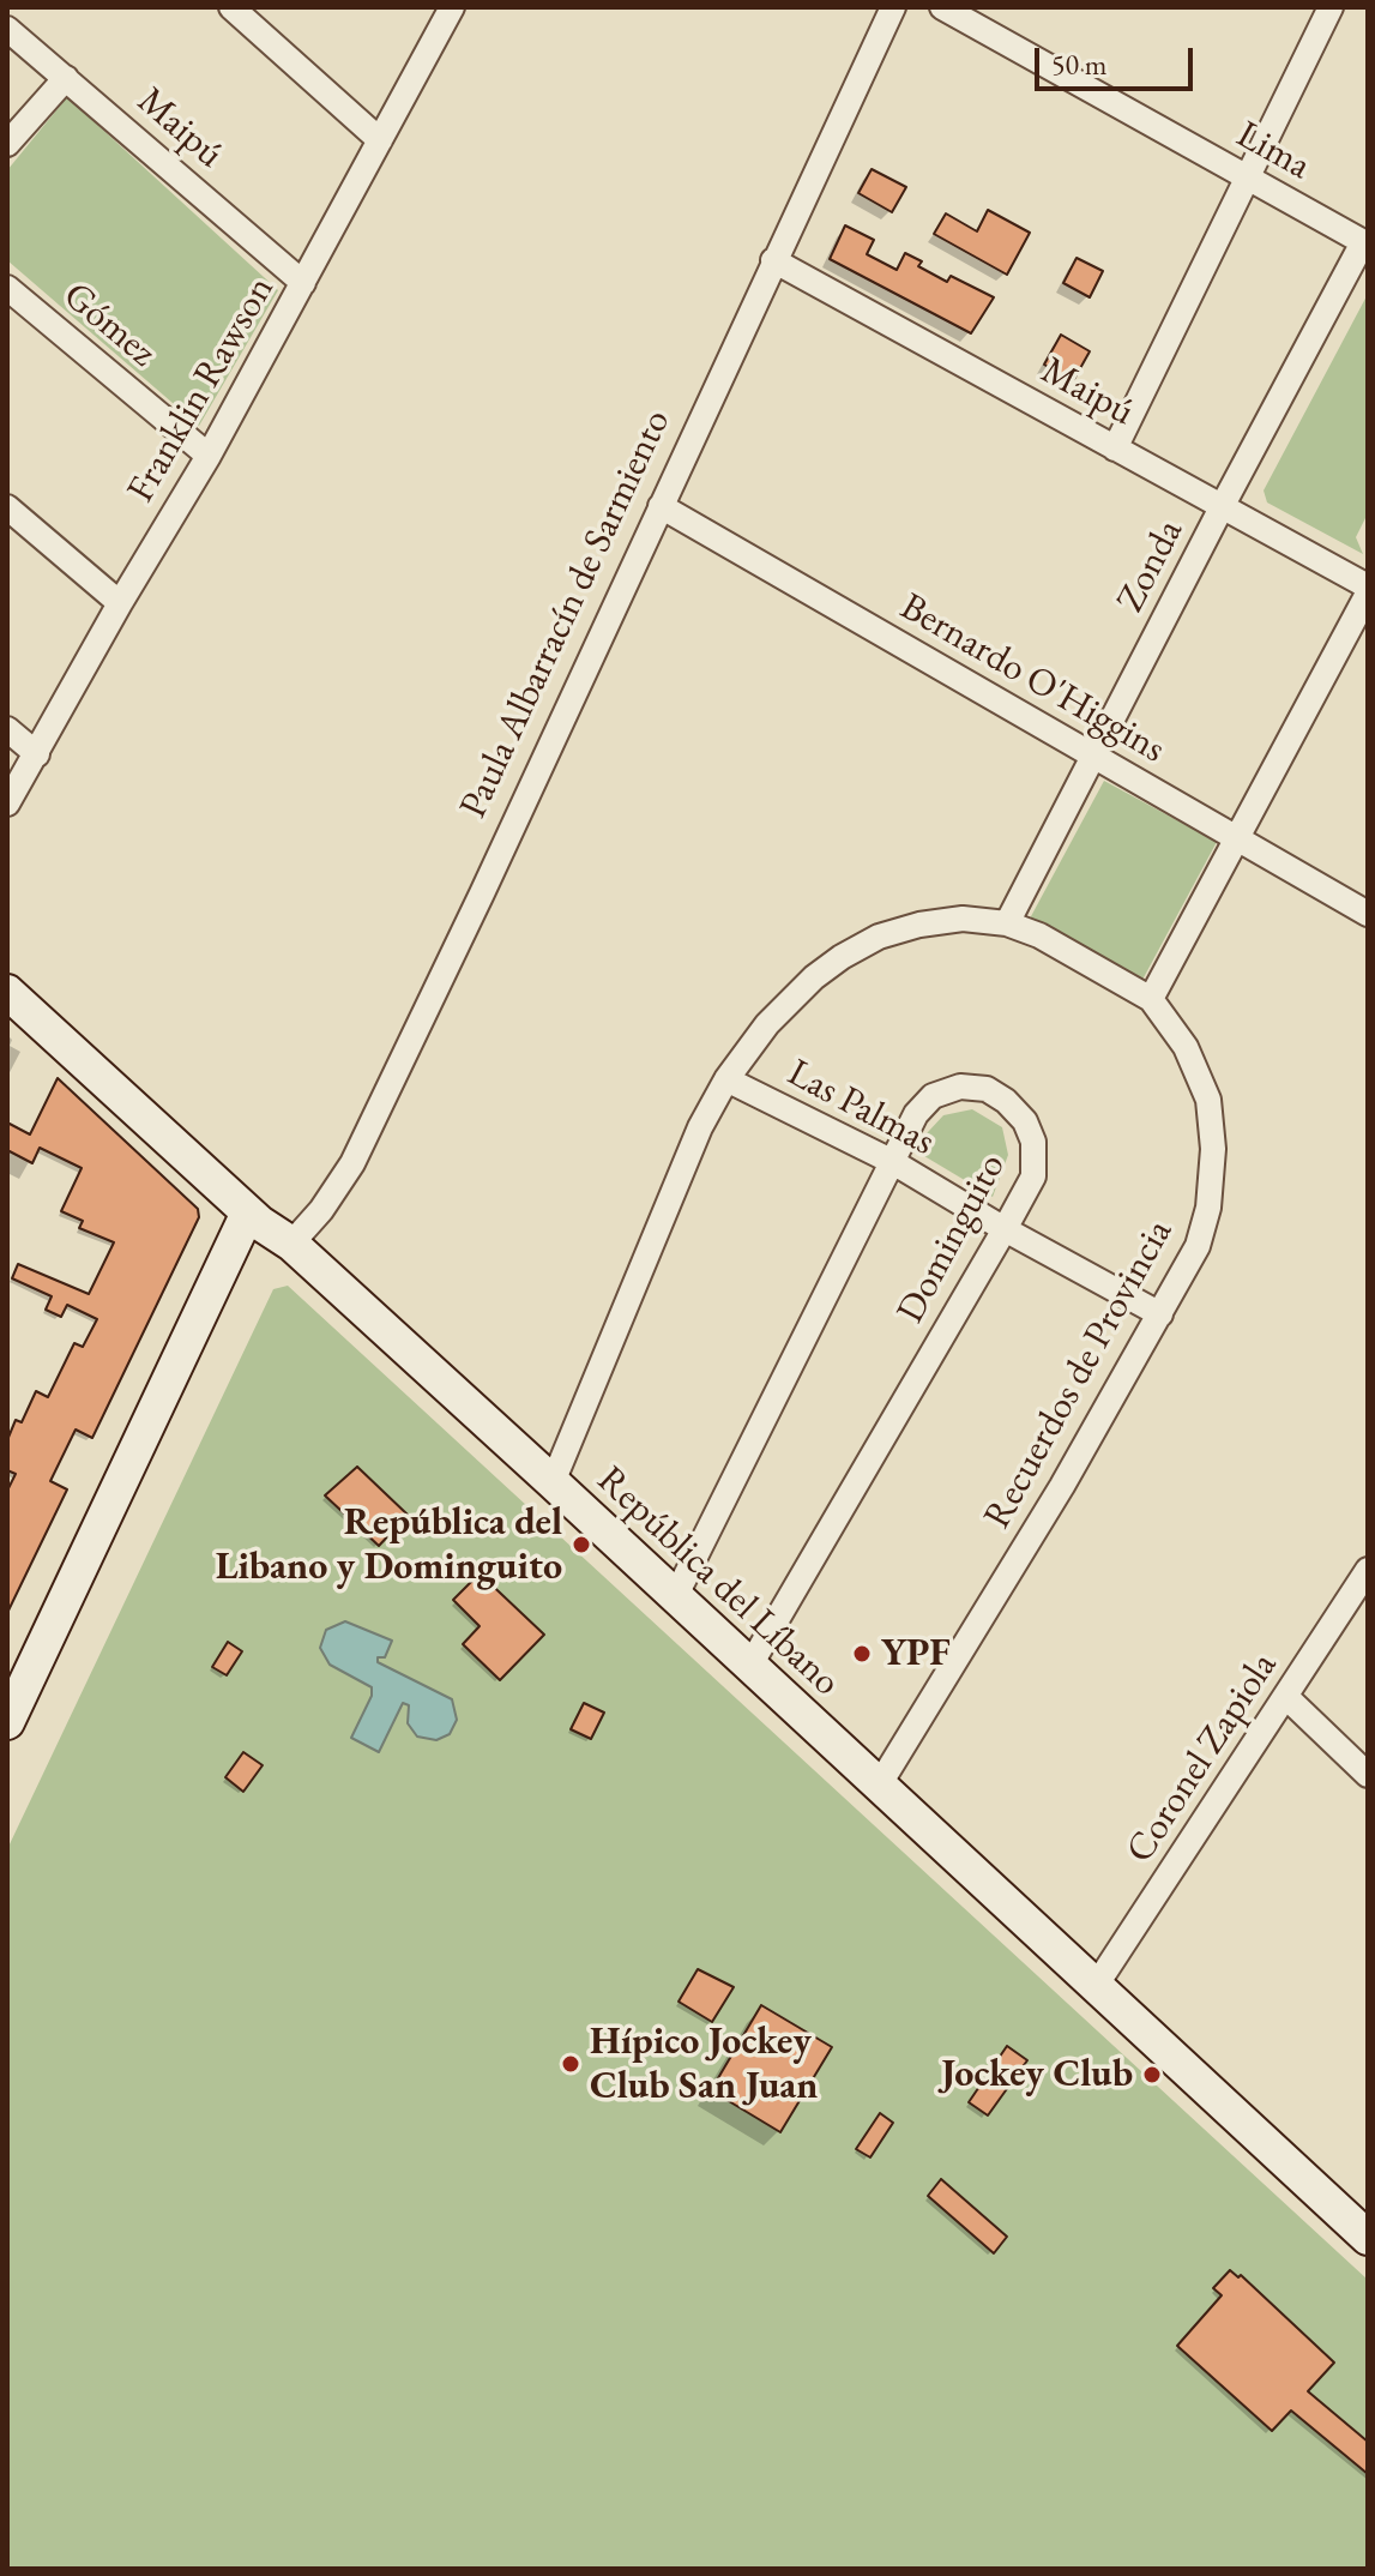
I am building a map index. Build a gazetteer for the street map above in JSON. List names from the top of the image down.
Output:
{
  "streets": {
    "main road": ["República del Líbano"],
    "street": [
      "Maipú",
      "Lima",
      "Gómez",
      "Franklin Rawson",
      "Zonda",
      "Paula Albarracín de Sarmiento",
      "Bernardo O'Higgins",
      "Las Palmas",
      "Dominguito",
      "Recuerdos de Provincia",
      "Coronel Zapiola"
    ]
  },
  "crossings": [
    ["Maipú", "Franklin Rawson"],
    ["Maipú", "Zonda"],
    ["Maipú", "Paula Albarracín de Sarmiento"],
    ["Lima", "Zonda"],
    ["Gómez", "Franklin Rawson"],
    ["Zonda", "Bernardo O'Higgins"],
    ["Zonda", "Recuerdos de Provincia"],
    ["Paula Albarracín de Sarmiento", "Bernardo O'Higgins"],
    ["Paula Albarracín de Sarmiento", "República del Líbano"],
    ["Las Palmas", "Dominguito"],
    ["Las Palmas", "Recuerdos de Provincia"],
    ["Dominguito", "República del Líbano"],
    ["Recuerdos de Provincia", "República del Líbano"],
    ["República del Líbano", "Coronel Zapiola"]
  ],
  "places": [
    "República del Libano y Dominguito",
    "YPF",
    "Hípico Jockey Club San Juan",
    "Jockey Club"
  ],
  "scale_bar": "50 m"
}
